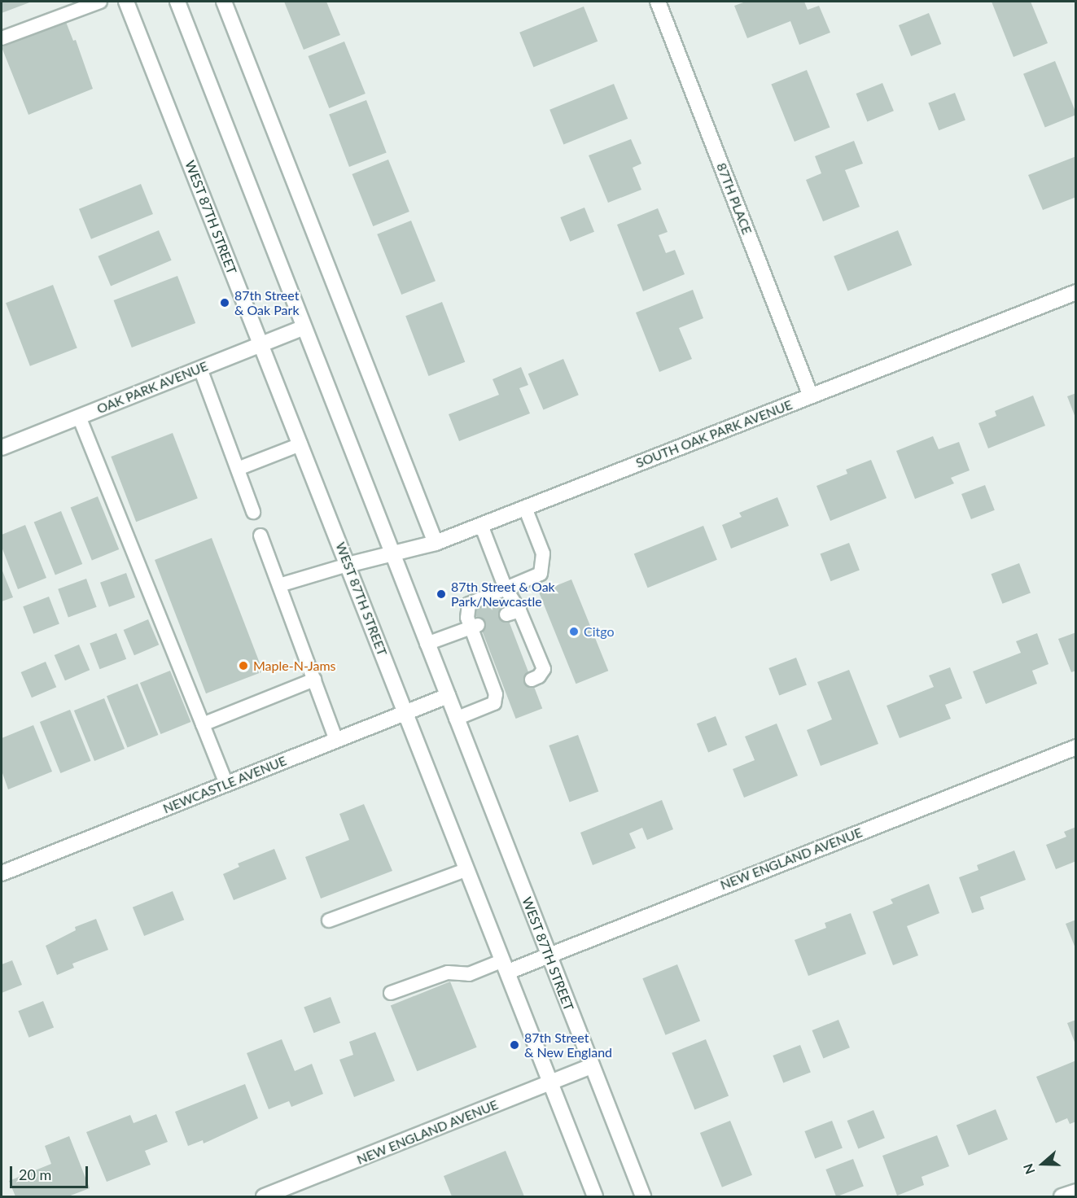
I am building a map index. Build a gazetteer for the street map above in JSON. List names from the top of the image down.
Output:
{
  "streets": {
    "street": [
      "87TH PLACE",
      "WEST 87TH STREET",
      "OAK PARK AVENUE",
      "SOUTH OAK PARK AVENUE",
      "NEWCASTLE AVENUE",
      "NEW ENGLAND AVENUE"
    ]
  },
  "crossings": [
    ["87TH PLACE", "SOUTH OAK PARK AVENUE"],
    ["WEST 87TH STREET", "OAK PARK AVENUE"],
    ["WEST 87TH STREET", "SOUTH OAK PARK AVENUE"],
    ["WEST 87TH STREET", "NEWCASTLE AVENUE"],
    ["WEST 87TH STREET", "NEW ENGLAND AVENUE"]
  ],
  "places": [
    "87th Street & Oak Park",
    "87th Street & Oak Park/Newcastle",
    "Citgo",
    "Maple-N-Jams",
    "87th Street & New England"
  ],
  "scale_bar": "20 m",
  "north": "left"
}
